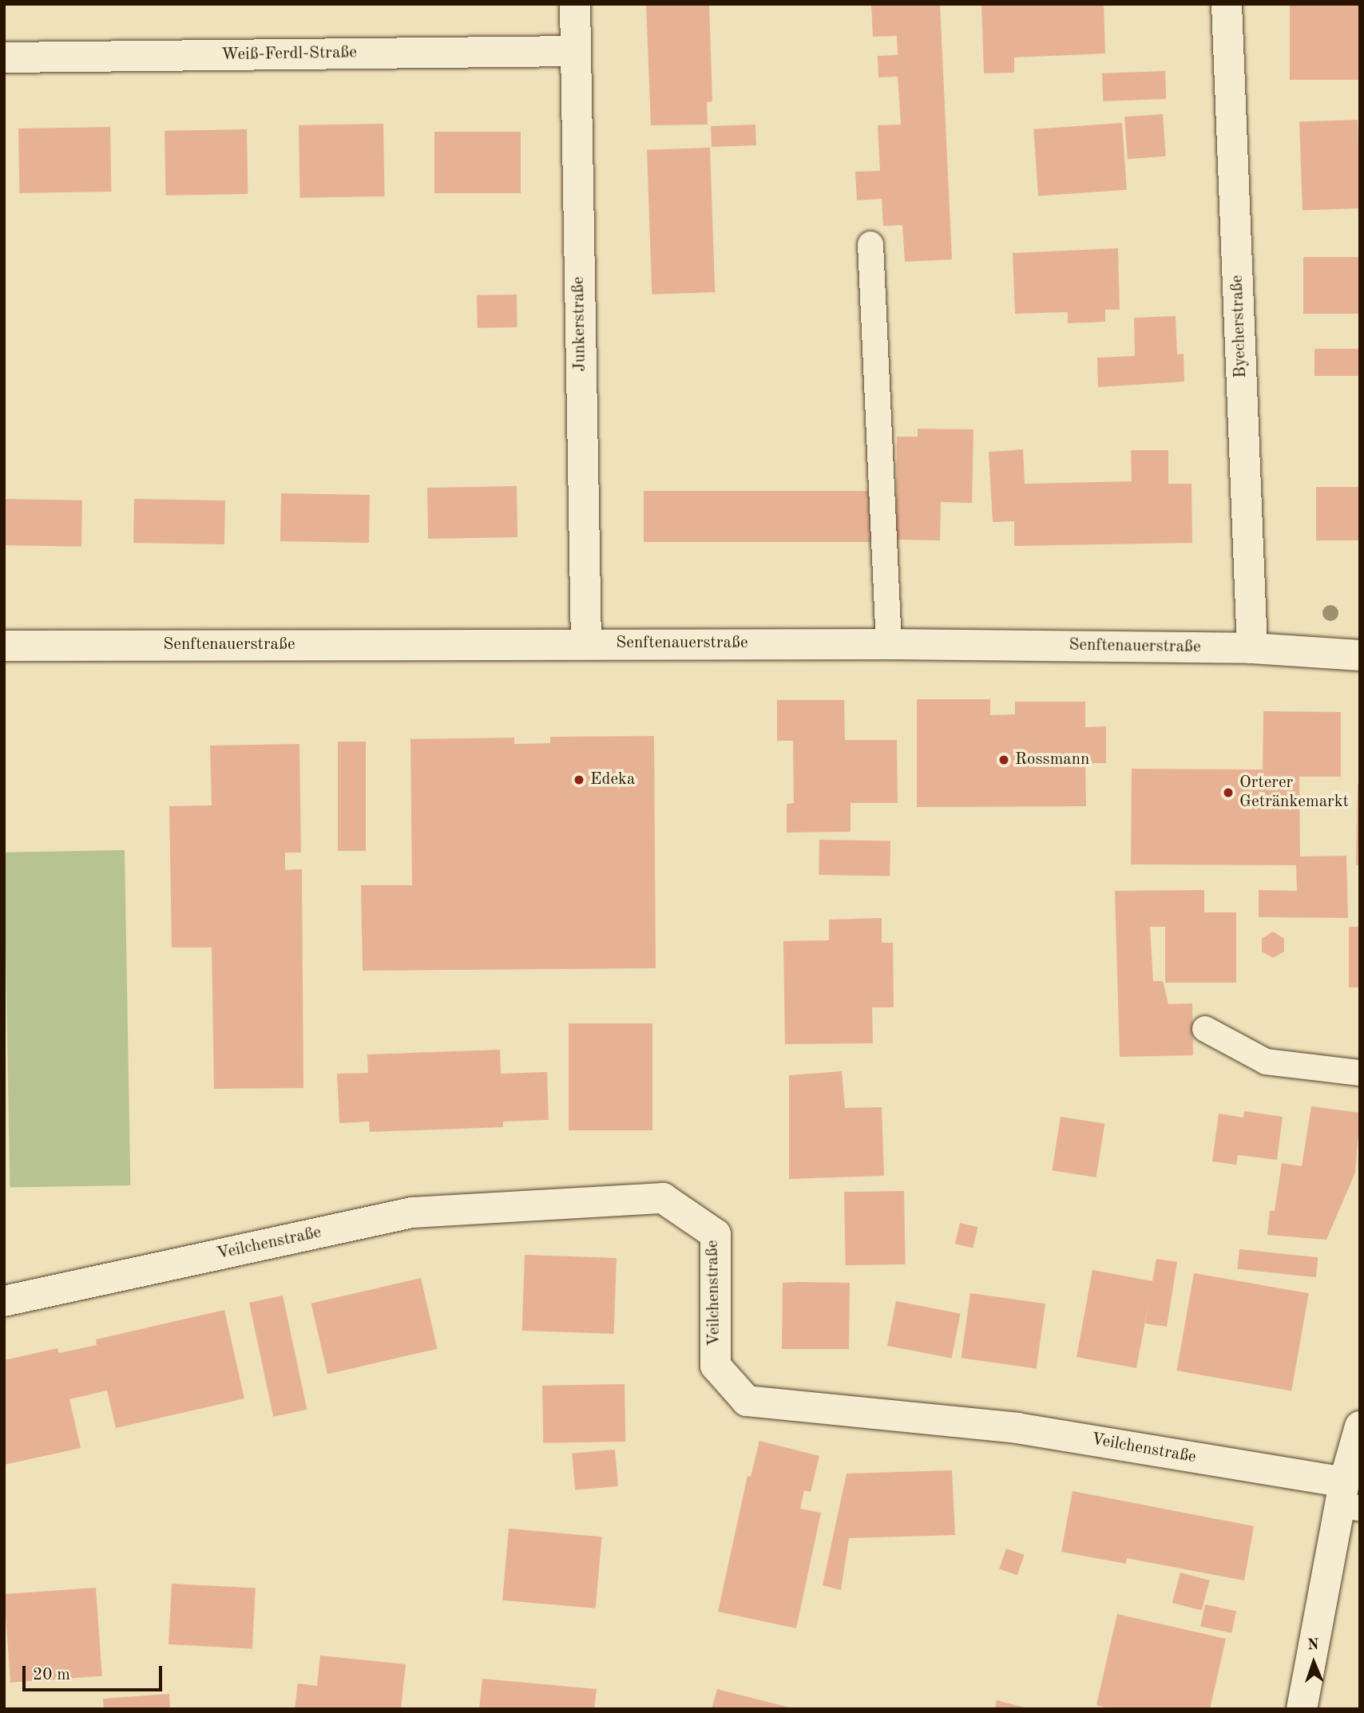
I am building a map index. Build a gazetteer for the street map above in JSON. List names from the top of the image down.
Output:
{
  "streets": {
    "street": [
      "Weiß-Ferdl-Straße",
      "Junkerstraße",
      "Byecherstraße",
      "Senftenauerstraße",
      "Veilchenstraße"
    ]
  },
  "crossings": [
    ["Weiß-Ferdl-Straße", "Junkerstraße"],
    ["Junkerstraße", "Senftenauerstraße"],
    ["Byecherstraße", "Senftenauerstraße"]
  ],
  "places": ["Rossmann", "Edeka", "Orterer Getränkemarkt"],
  "scale_bar": "20 m",
  "north": "top"
}
